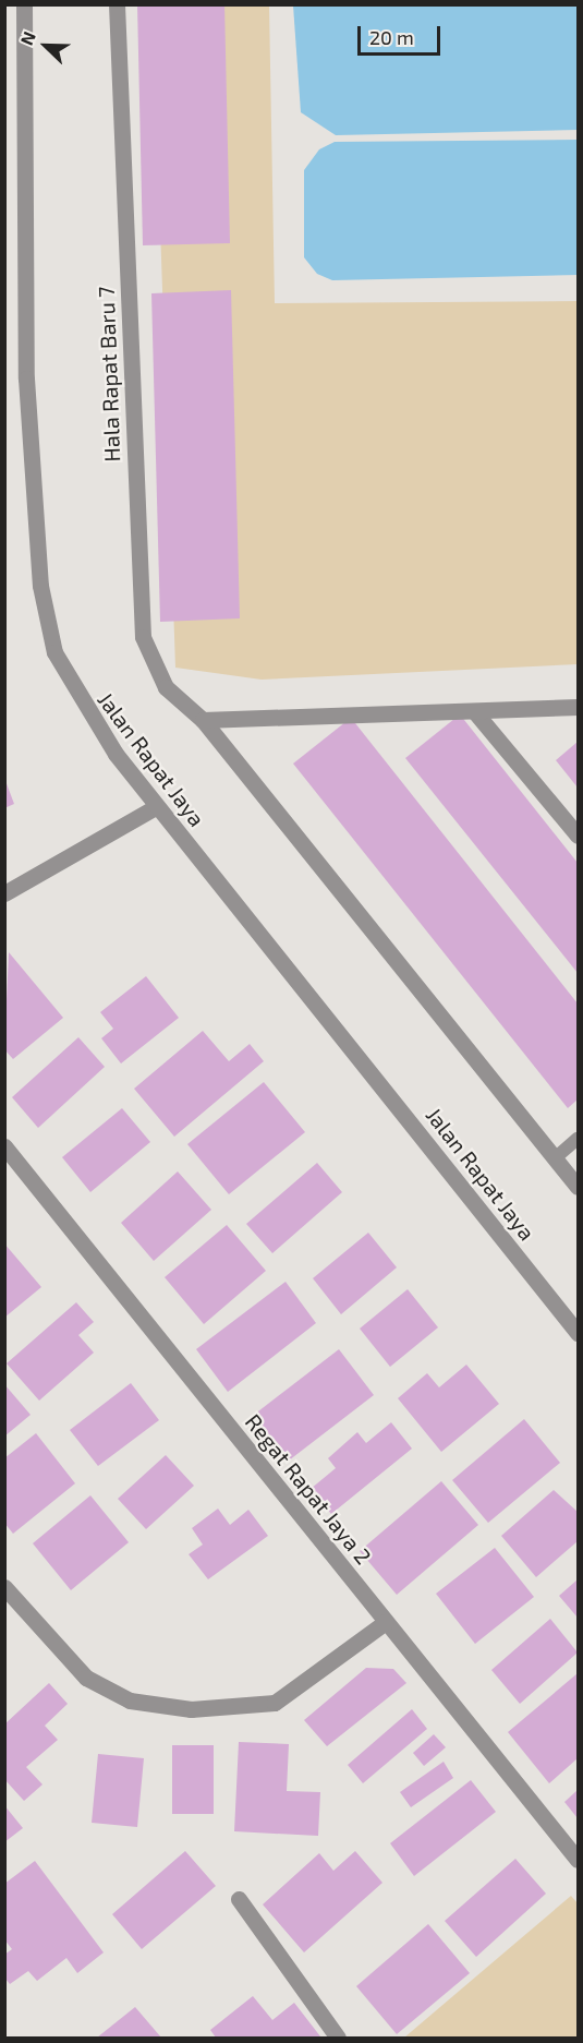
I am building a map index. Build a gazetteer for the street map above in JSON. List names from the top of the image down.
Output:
{
  "streets": {
    "street": ["Hala Rapat Baru 7", "Jalan Rapat Jaya", "Regat Rapat Jaya 2"]
  },
  "scale_bar": "20 m",
  "north": "top left"
}
